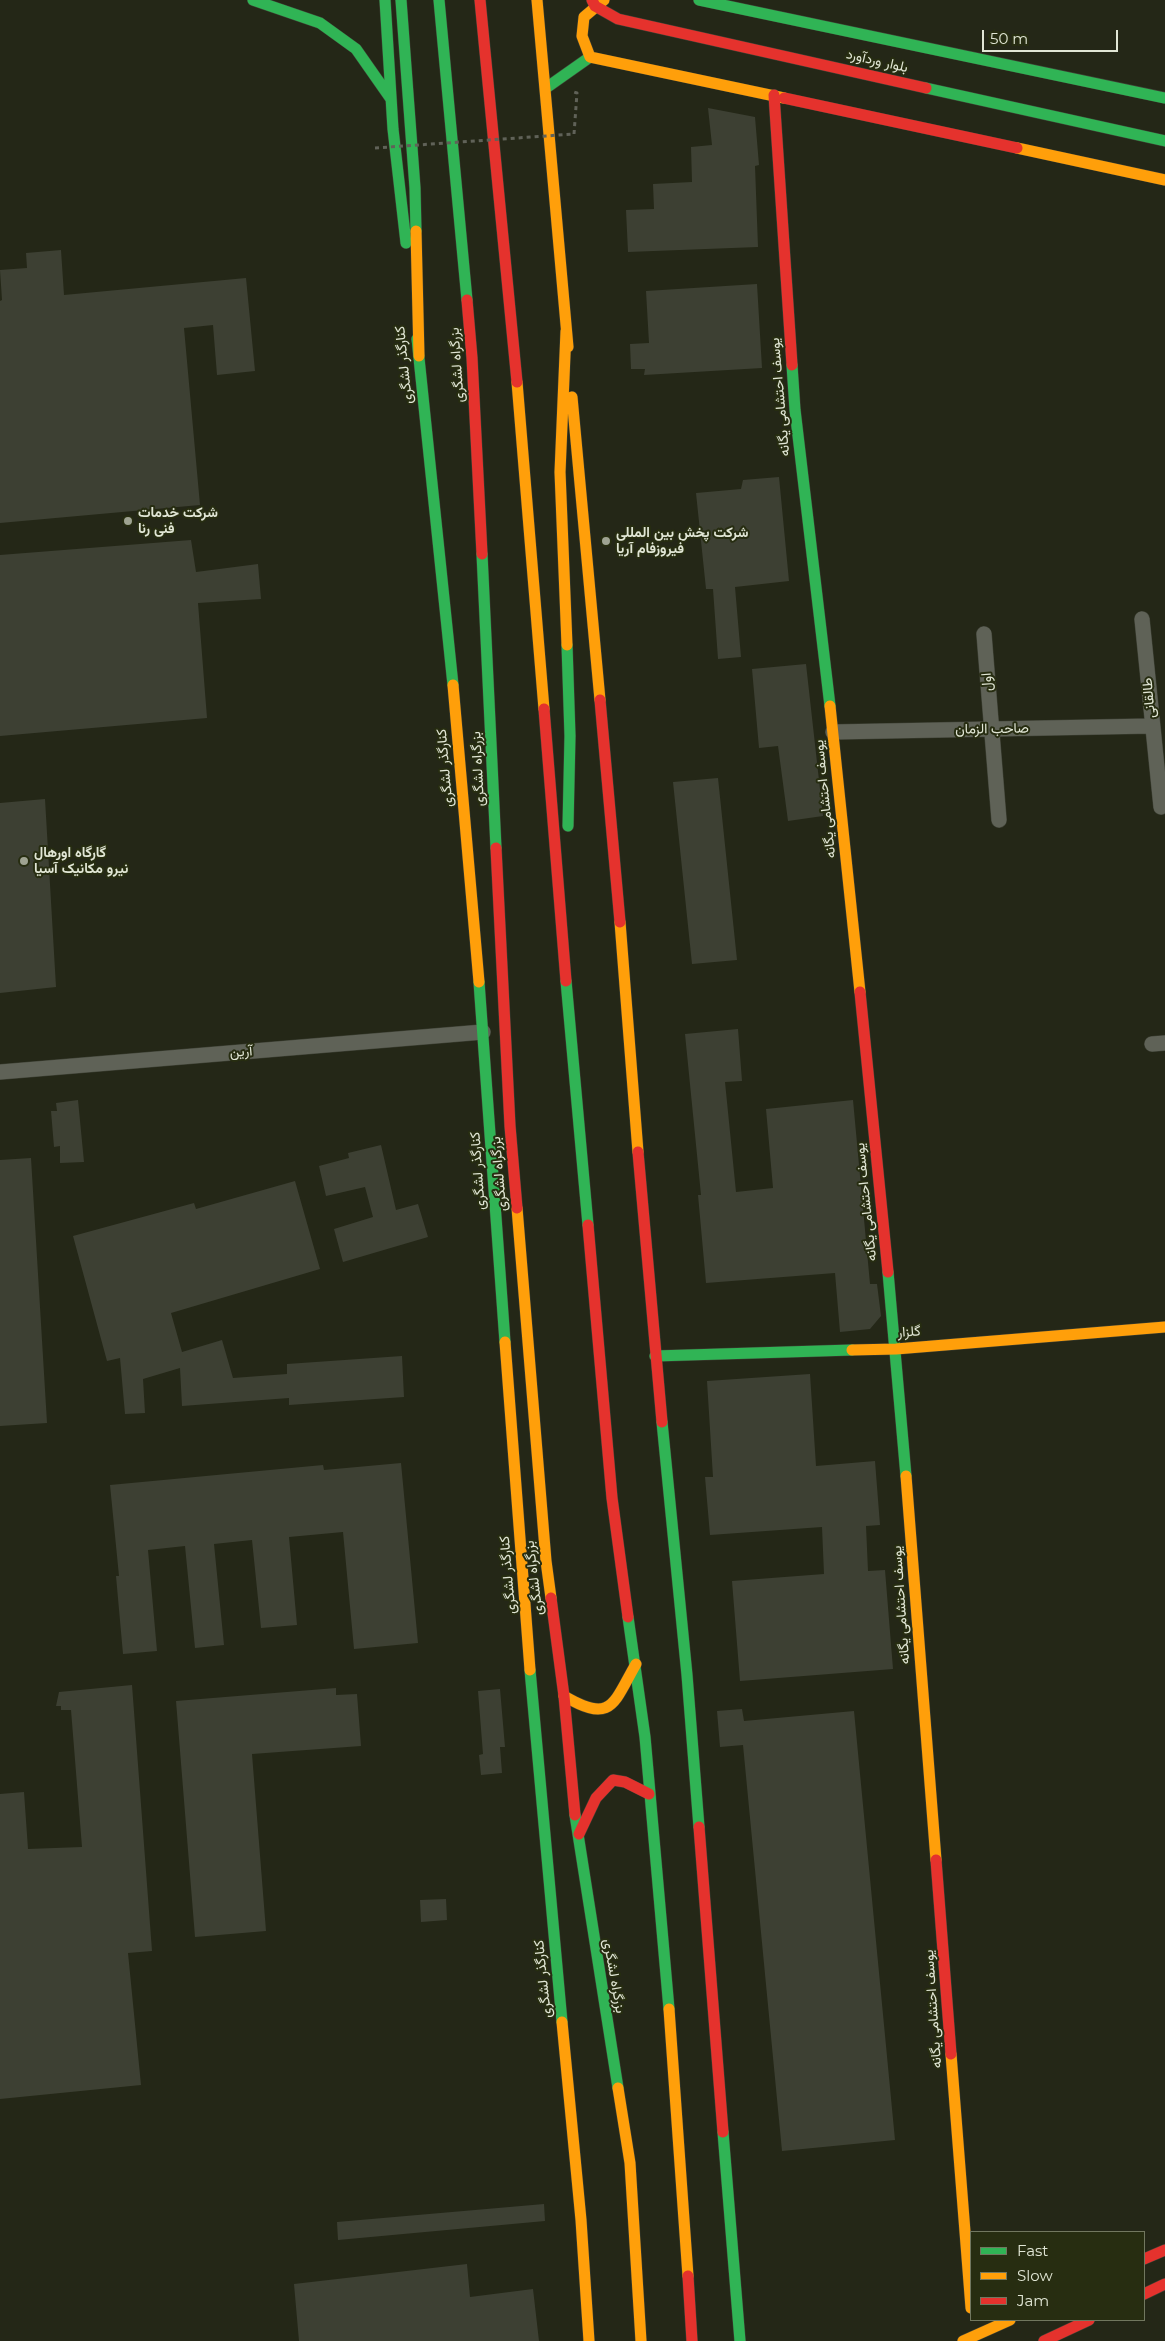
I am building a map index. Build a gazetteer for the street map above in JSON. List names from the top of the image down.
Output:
{
  "streets": {
    "main road": [
      "بلوار وردآورد",
      "کنارگذر لشگری",
      "بزرگراه لشگری",
      "یوسف احتشامی یگانه",
      "گلزار"
    ],
    "street": [
      "اول",
      "طالقانی",
      "صاحب الزمان",
      "آرین"
    ]
  },
  "crossings": [
    ["کنارگذر لشگری", "آرین"],
    ["یوسف احتشامی یگانه", "صاحب الزمان"],
    ["یوسف احتشامی یگانه", "گلزار"],
    ["اول", "صاحب الزمان"],
    ["طالقانی", "صاحب الزمان"]
  ],
  "places": ["شرکت خدمات فنی رنا", "شرکت پخش بین المللی فیروزفام آریا", "گارگاه اورهال نیرو مکانیک آسیا"],
  "legend": ["Fast", "Slow", "Jam"],
  "scale_bar": "50 m"
}
